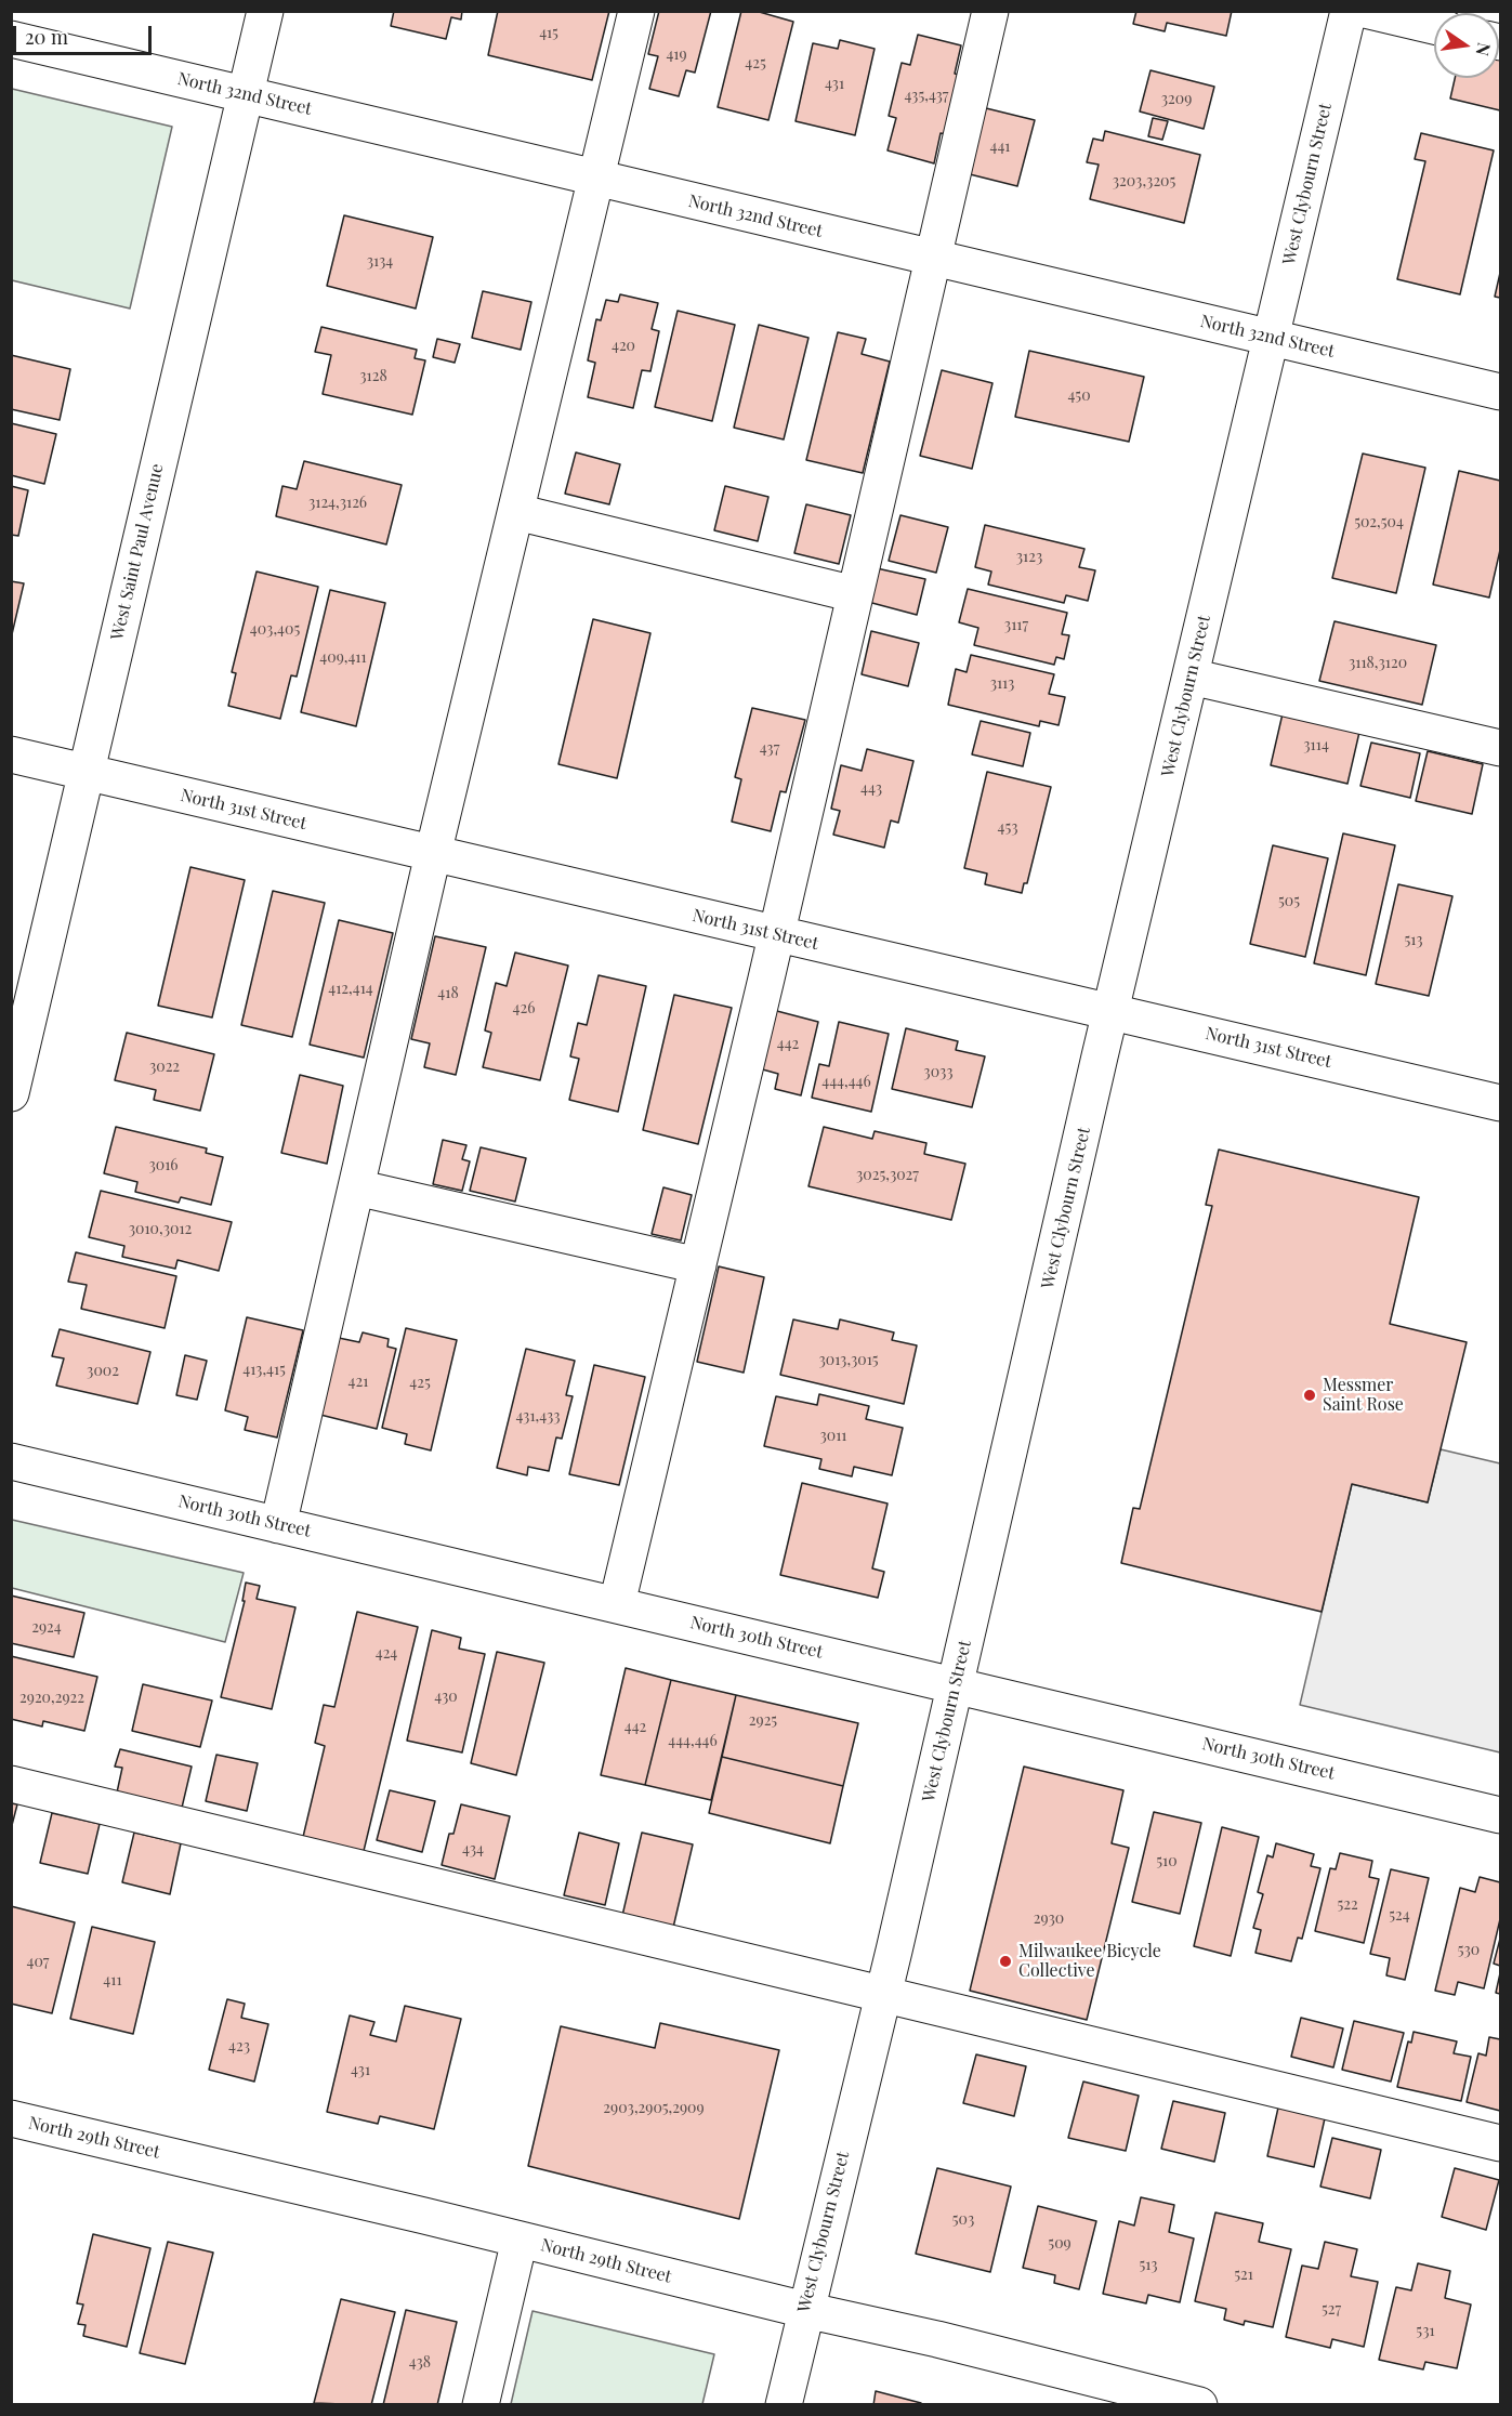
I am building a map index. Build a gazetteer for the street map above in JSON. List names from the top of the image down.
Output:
{
  "streets": {
    "street": [
      "North 32nd Street",
      "West Clybourn Street",
      "West Saint Paul Avenue",
      "North 31st Street",
      "North 30th Street",
      "North 29th Street"
    ]
  },
  "crossings": [
    ["North 32nd Street", "West Clybourn Street"],
    ["North 32nd Street", "West Saint Paul Avenue"],
    ["West Clybourn Street", "North 31st Street"],
    ["West Clybourn Street", "North 30th Street"],
    ["West Clybourn Street", "North 29th Street"],
    ["West Saint Paul Avenue", "North 31st Street"]
  ],
  "places": ["Messmer Saint Rose", "Milwaukee Bicycle Collective"],
  "house_numbers": [
    "415",
    "419",
    "425",
    "431",
    "435,437",
    "3209",
    "441",
    "3203,3205",
    "3134",
    "420",
    "3128",
    "450",
    "3124,3126",
    "502,504",
    "3123",
    "3117",
    "403,405",
    "409,411",
    "3118,3120",
    "3113",
    "3114",
    "437",
    "443",
    "453",
    "505",
    "513",
    "412,414",
    "418",
    "426",
    "442",
    "3022",
    "3033",
    "444,446",
    "3016",
    "3025,3027",
    "3010,3012",
    "3013,3015",
    "413,415",
    "3002",
    "421",
    "425",
    "431,433",
    "3011",
    "2924",
    "424",
    "430",
    "2920,2922",
    "2925",
    "442",
    "444,446",
    "434",
    "510",
    "522",
    "524",
    "2930",
    "530",
    "407",
    "411",
    "423",
    "431",
    "2903,2905,2909",
    "503",
    "509",
    "513",
    "521",
    "527",
    "531",
    "438"
  ],
  "scale_bar": "20 m",
  "north": "right"
}
